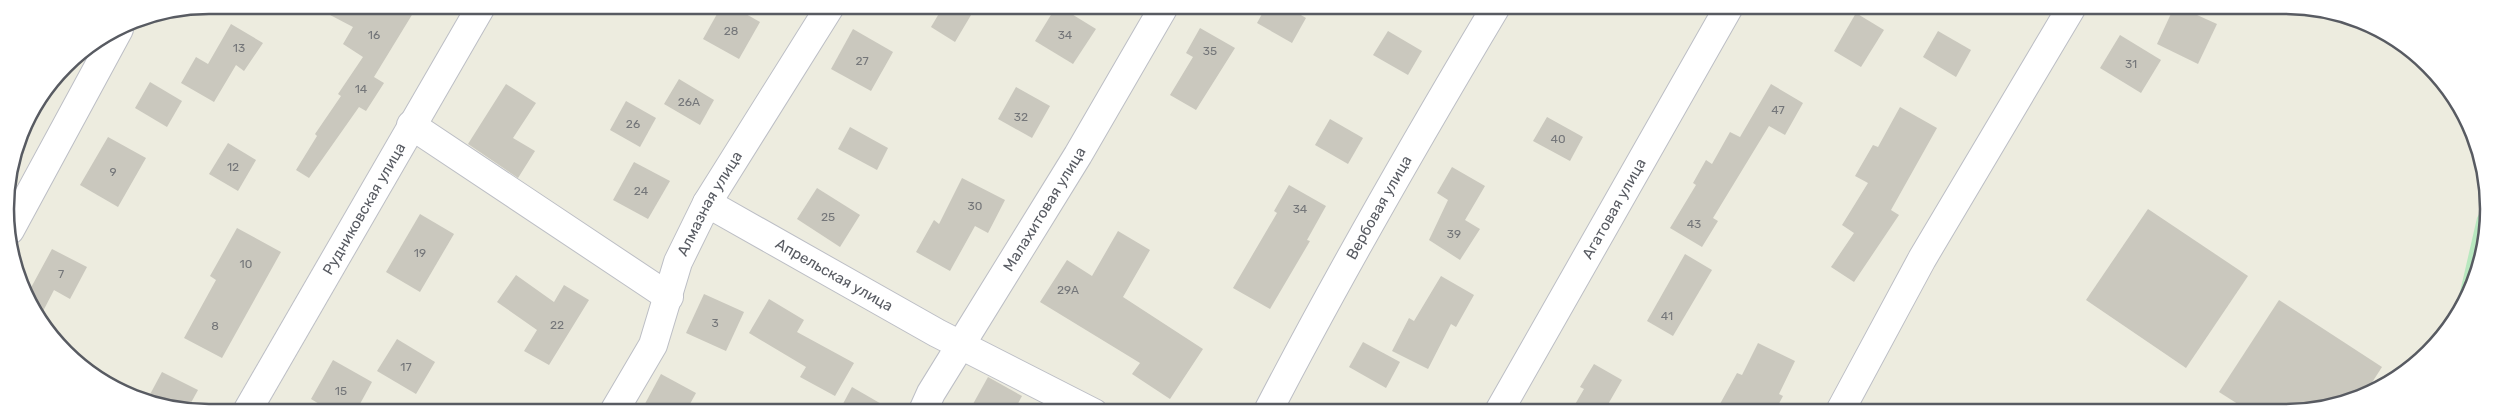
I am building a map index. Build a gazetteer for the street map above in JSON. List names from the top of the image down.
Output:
{
  "streets": {
    "street": [
      "Алмазная улица",
      "Вербовая улица",
      "Рудниковская улица",
      "Агатовая улица",
      "Малахитовая улица",
      "Апрельская улица"
    ]
  },
  "crossings": [
    ["Алмазная улица", "Апрельская улица"],
    ["Малахитовая улица", "Апрельская улица"]
  ],
  "house_numbers": [
    "28",
    "16",
    "34",
    "13",
    "35",
    "27",
    "31",
    "14",
    "26А",
    "47",
    "32",
    "26",
    "40",
    "12",
    "9",
    "24",
    "30",
    "34",
    "25",
    "43",
    "39",
    "19",
    "10",
    "7",
    "29А",
    "41",
    "3",
    "22",
    "8",
    "17",
    "15"
  ]
}
